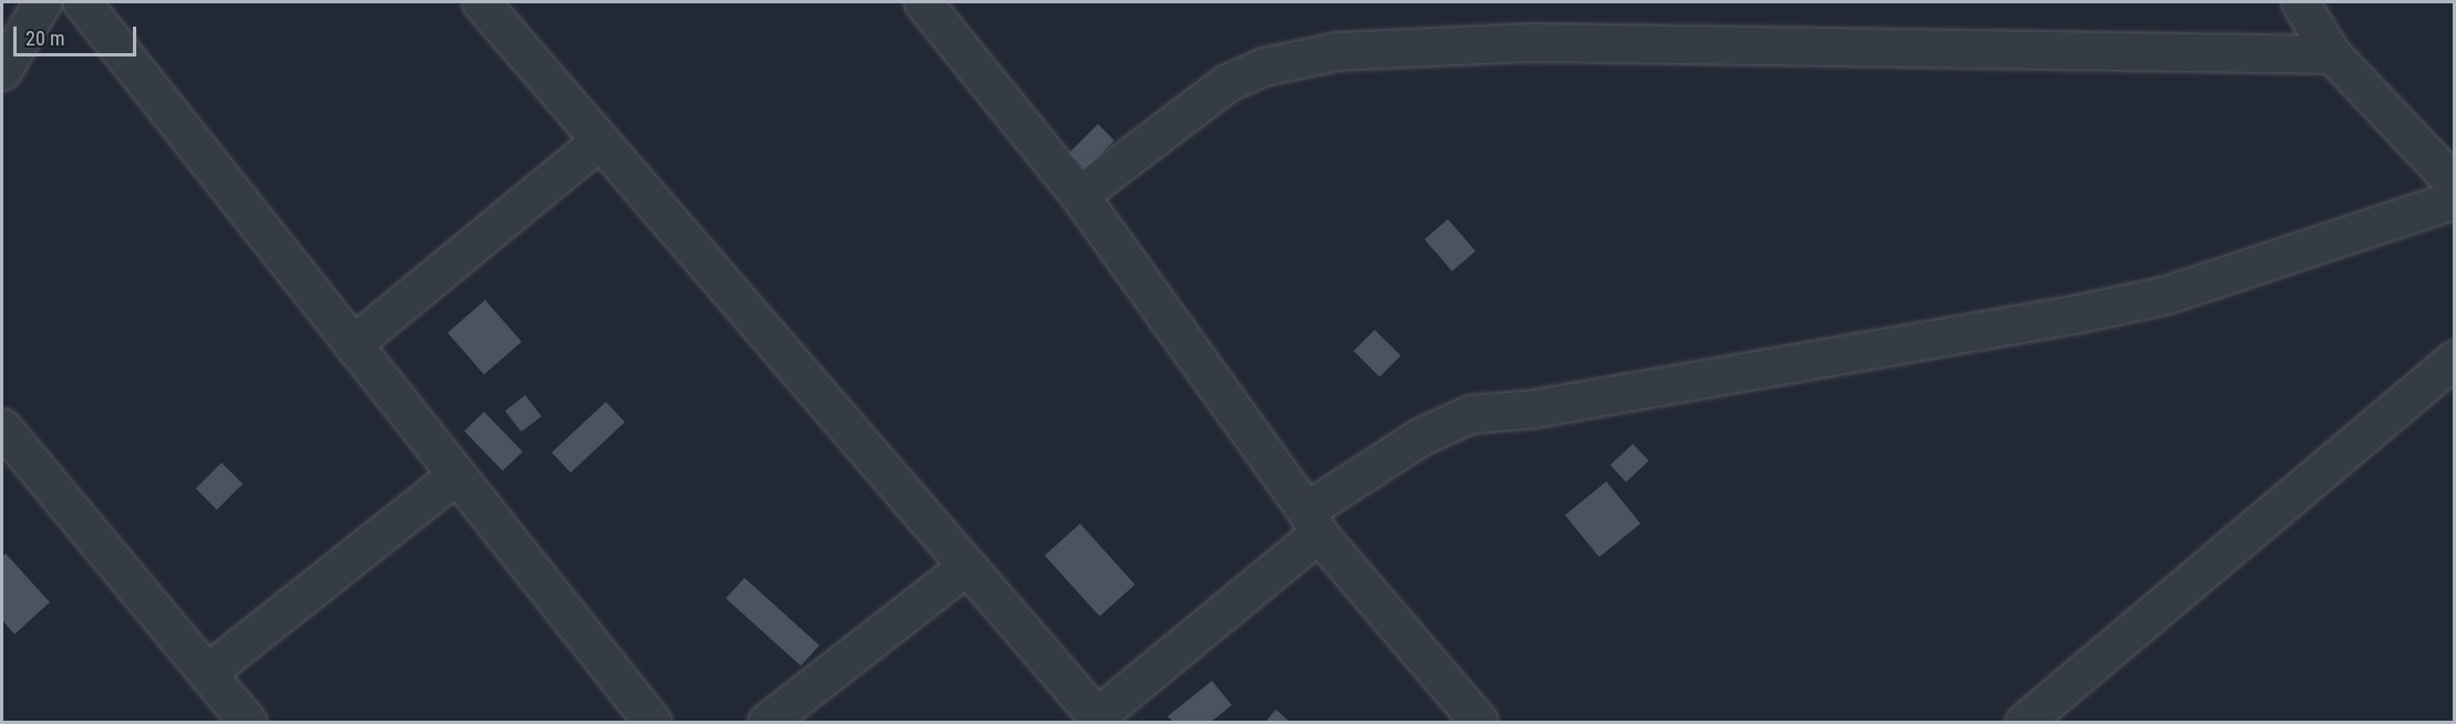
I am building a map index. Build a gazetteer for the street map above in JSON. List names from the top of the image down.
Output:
{
  "scale_bar": "20 m"
}
